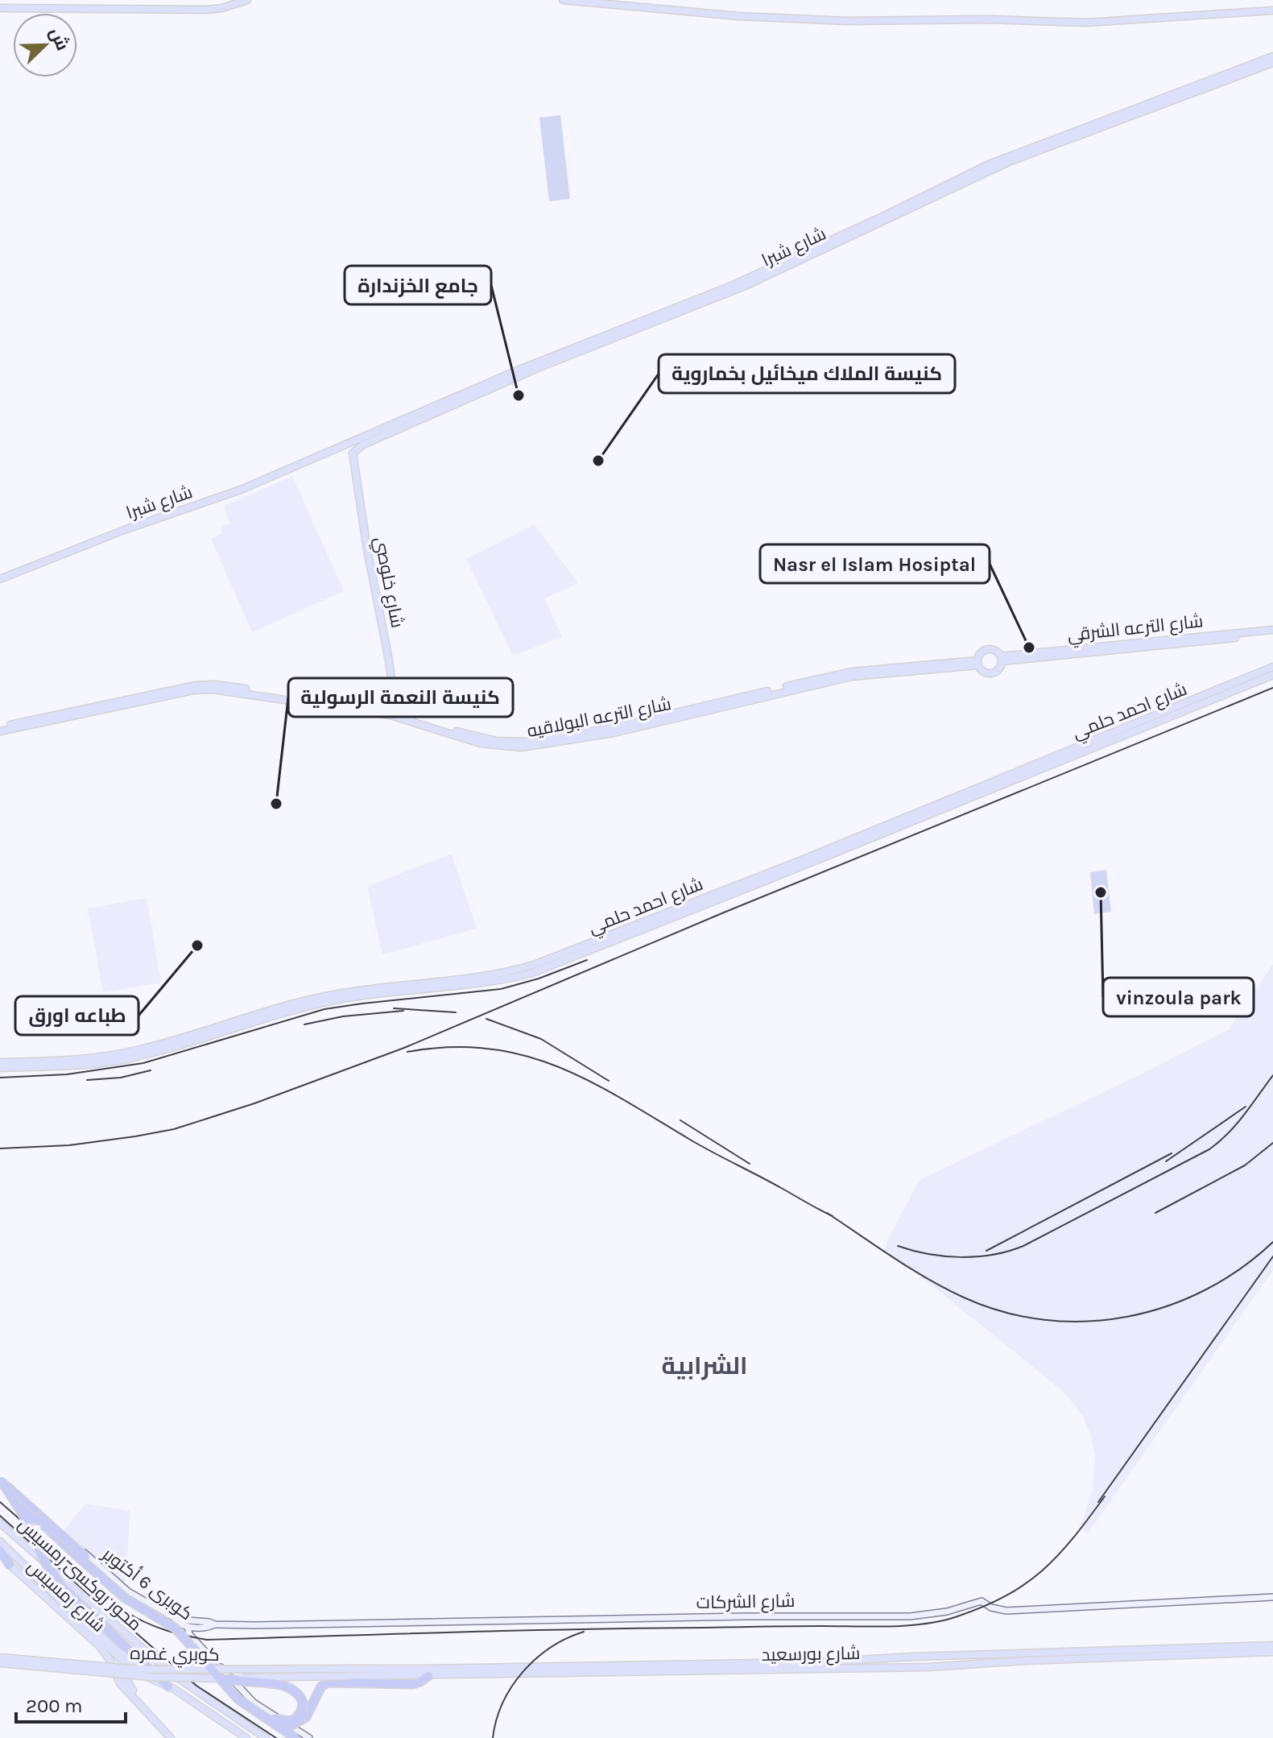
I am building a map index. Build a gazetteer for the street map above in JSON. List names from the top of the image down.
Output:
{
  "streets": {
    "highway": ["كوبرى 6 أكتوبر"],
    "main road": [
      "شارع شبرا",
      "شارع خلوصي",
      "شارع الترعه الشرقي",
      "شارع احمد حلمي",
      "شارع الترعه البولاقيه",
      "محور روكسى رمسيس",
      "شارع رمسيس",
      "شارع الشركات",
      "كوبري غمره",
      "شارع بورسعيد"
    ]
  },
  "crossings": [
    ["شارع شبرا", "شارع خلوصي"],
    ["شارع خلوصي", "شارع الترعه البولاقيه"],
    ["شارع الترعه الشرقي", "شارع الترعه البولاقيه"],
    ["كوبرى 6 أكتوبر", "شارع الشركات"],
    ["كوبري غمره", "شارع بورسعيد"]
  ],
  "districts": ["الشرابية"],
  "places": [
    "جامع الخزندارة",
    "كنيسة الملاك ميخائيل بخماروية",
    "Nasr el Islam Hosiptal",
    "كنيسة النعمة الرسولية",
    "vinzoula park",
    "طباعه اورق"
  ],
  "scale_bar": "200 m",
  "north": "top right"
}
